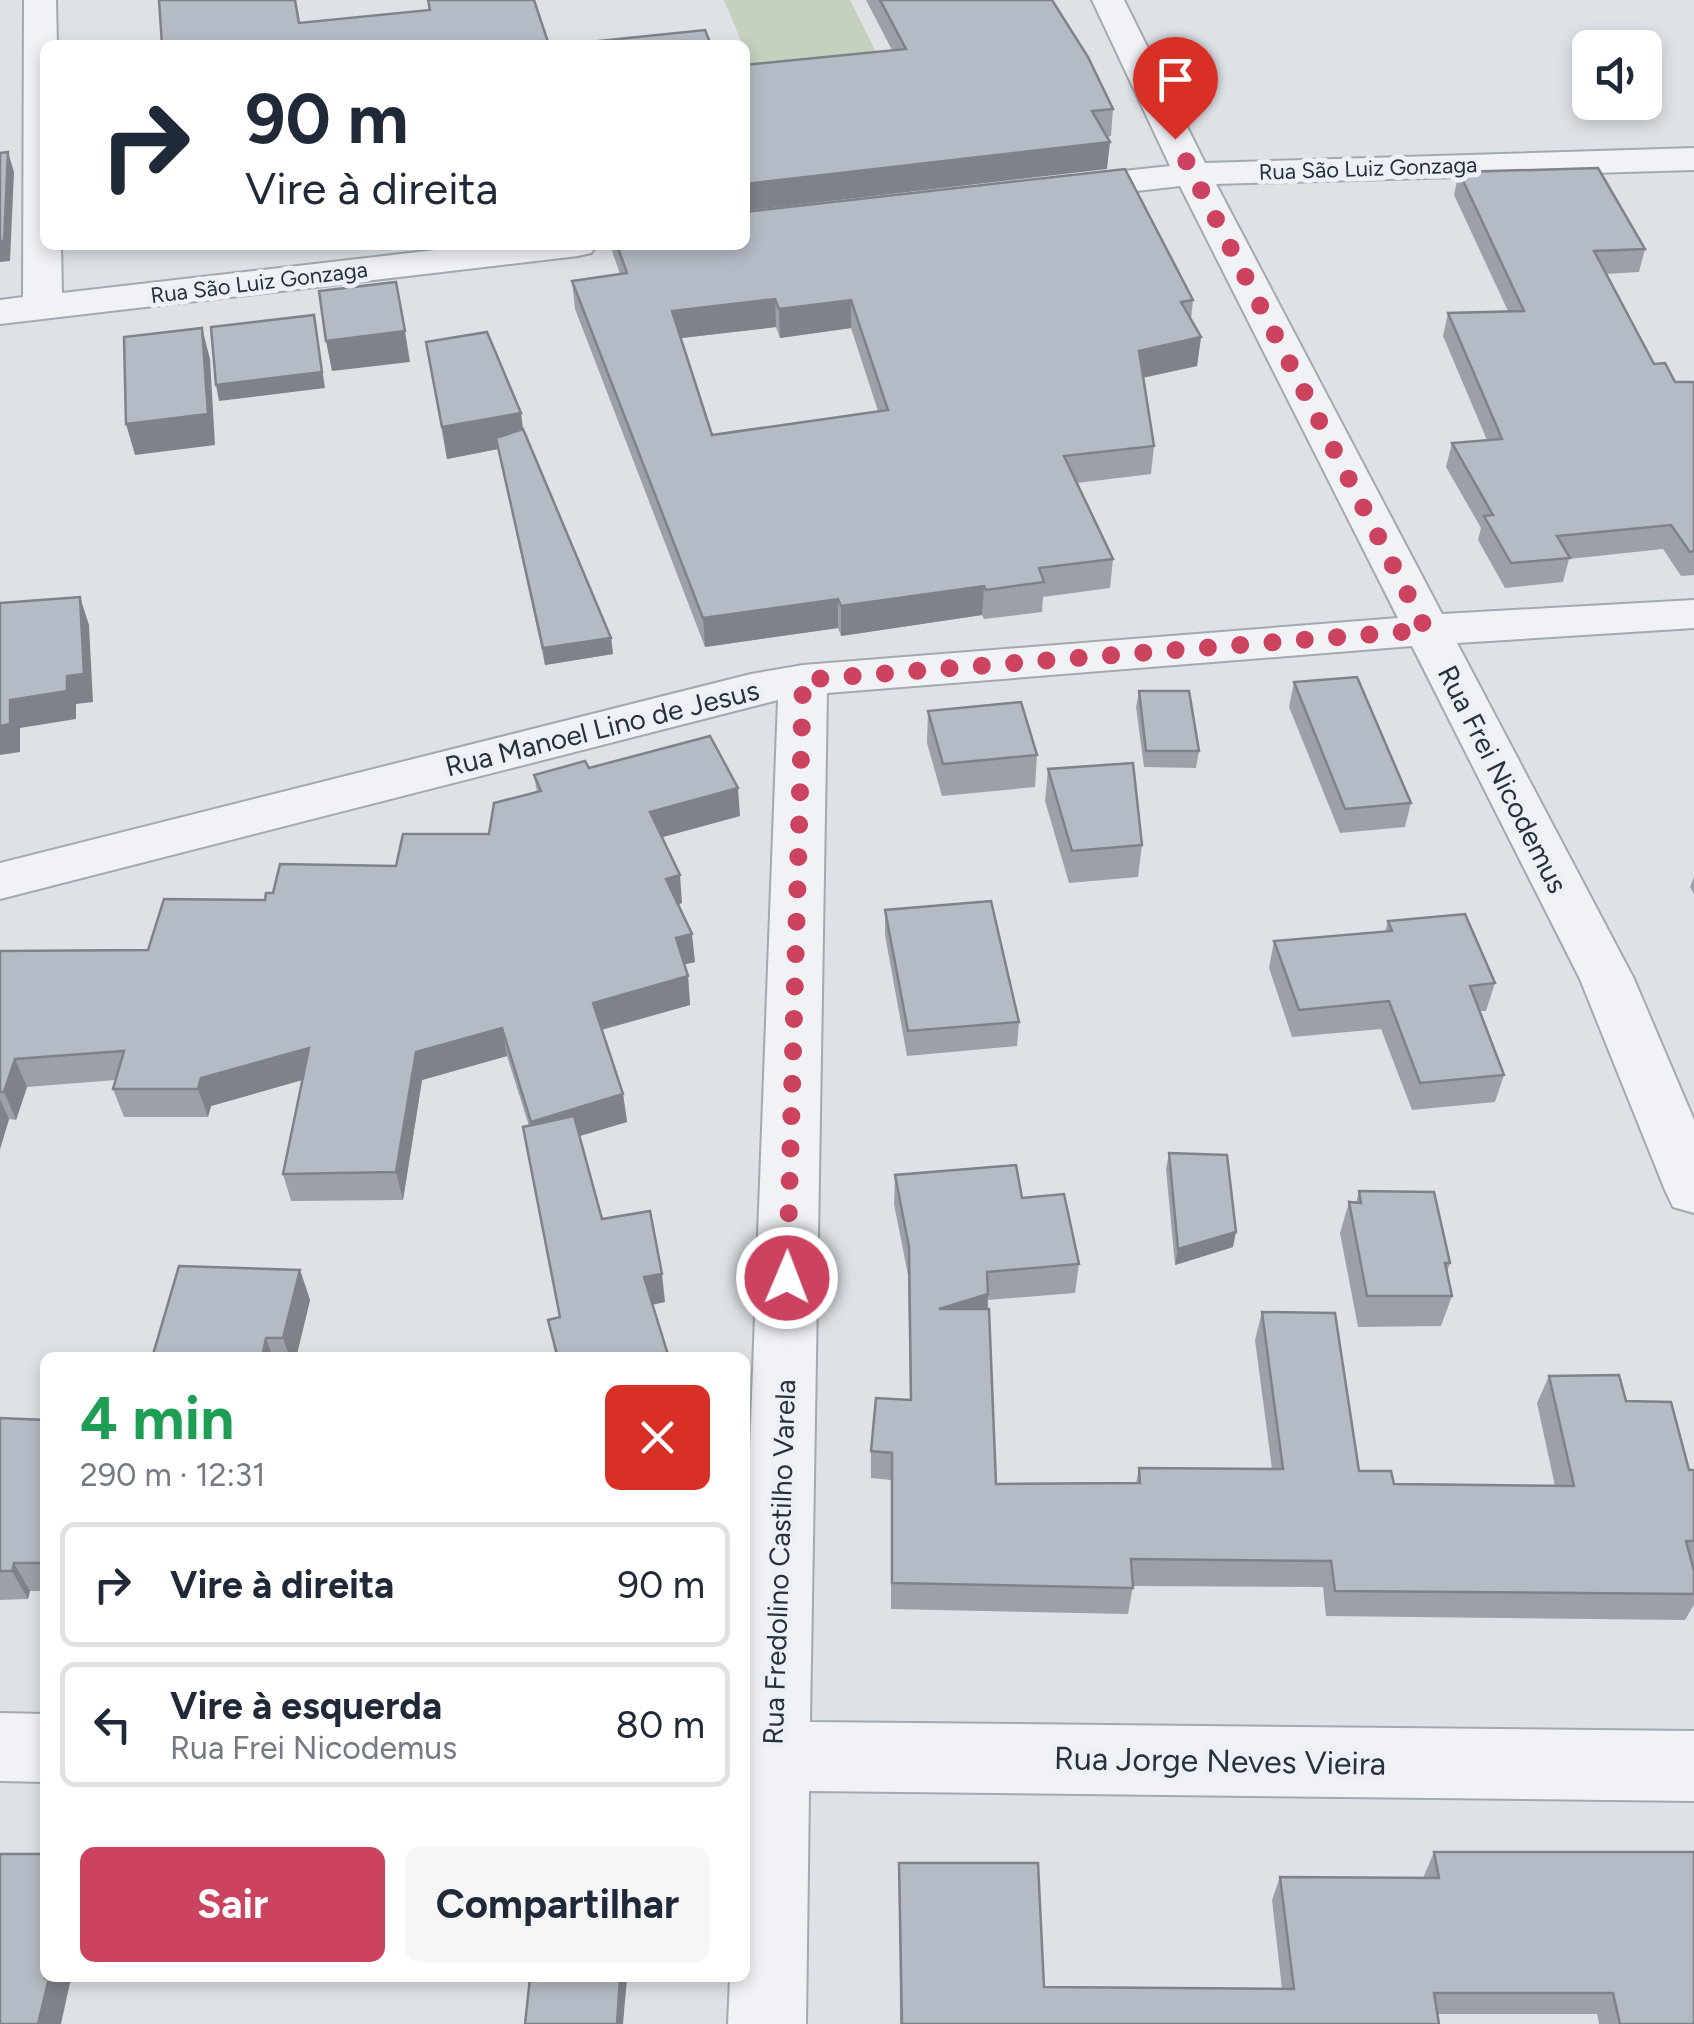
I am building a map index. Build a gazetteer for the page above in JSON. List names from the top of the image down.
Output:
{
  "streets": {
    "street": [
      "Rua São Luiz Gonzaga",
      "Rua Manoel Lino de Jesus",
      "Rua Frei Nicodemus",
      "Rua Fredolino Castilho Varela",
      "Rua Jorge Neves Vieira"
    ]
  },
  "crossings": [
    ["Rua São Luiz Gonzaga", "Rua Frei Nicodemus"],
    ["Rua Manoel Lino de Jesus", "Rua Frei Nicodemus"],
    ["Rua Manoel Lino de Jesus", "Rua Fredolino Castilho Varela"],
    ["Rua Fredolino Castilho Varela", "Rua Jorge Neves Vieira"]
  ],
  "page": {
    "turn": ["90 m", "Vire à direita"],
    "heading": ["4 min", "290 m · 12:31"],
    "list": [
      {
        "name": "Vire à direita",
        "value": "90 m"
      },
      {
        "name": "Vire à esquerda",
        "note": "Rua Frei Nicodemus",
        "value": "80 m"
      }
    ],
    "buttons": ["Sair", "Compartilhar"]
  }
}
